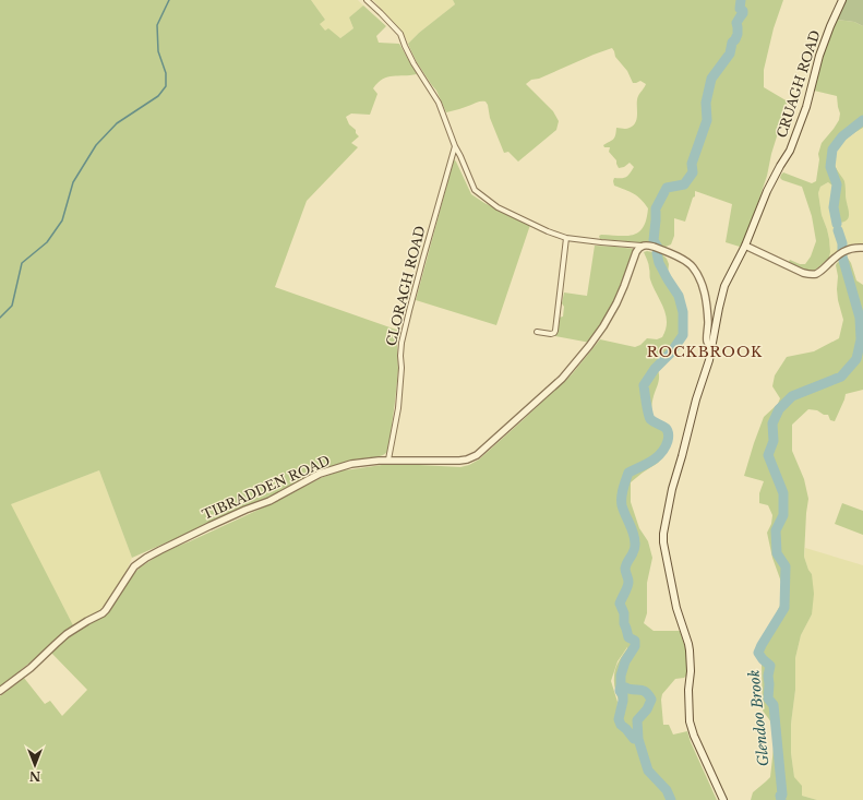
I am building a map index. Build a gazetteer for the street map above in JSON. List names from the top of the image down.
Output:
{
  "streets": {
    "main road": ["CRUAGH ROAD"],
    "street": ["CLORAGH ROAD", "TIBRADDEN ROAD"]
  },
  "crossings": [
    ["CLORAGH ROAD", "TIBRADDEN ROAD"]
  ],
  "districts": ["ROCKBROOK"],
  "water": ["Glendoo Brook"],
  "north": "bottom"
}
